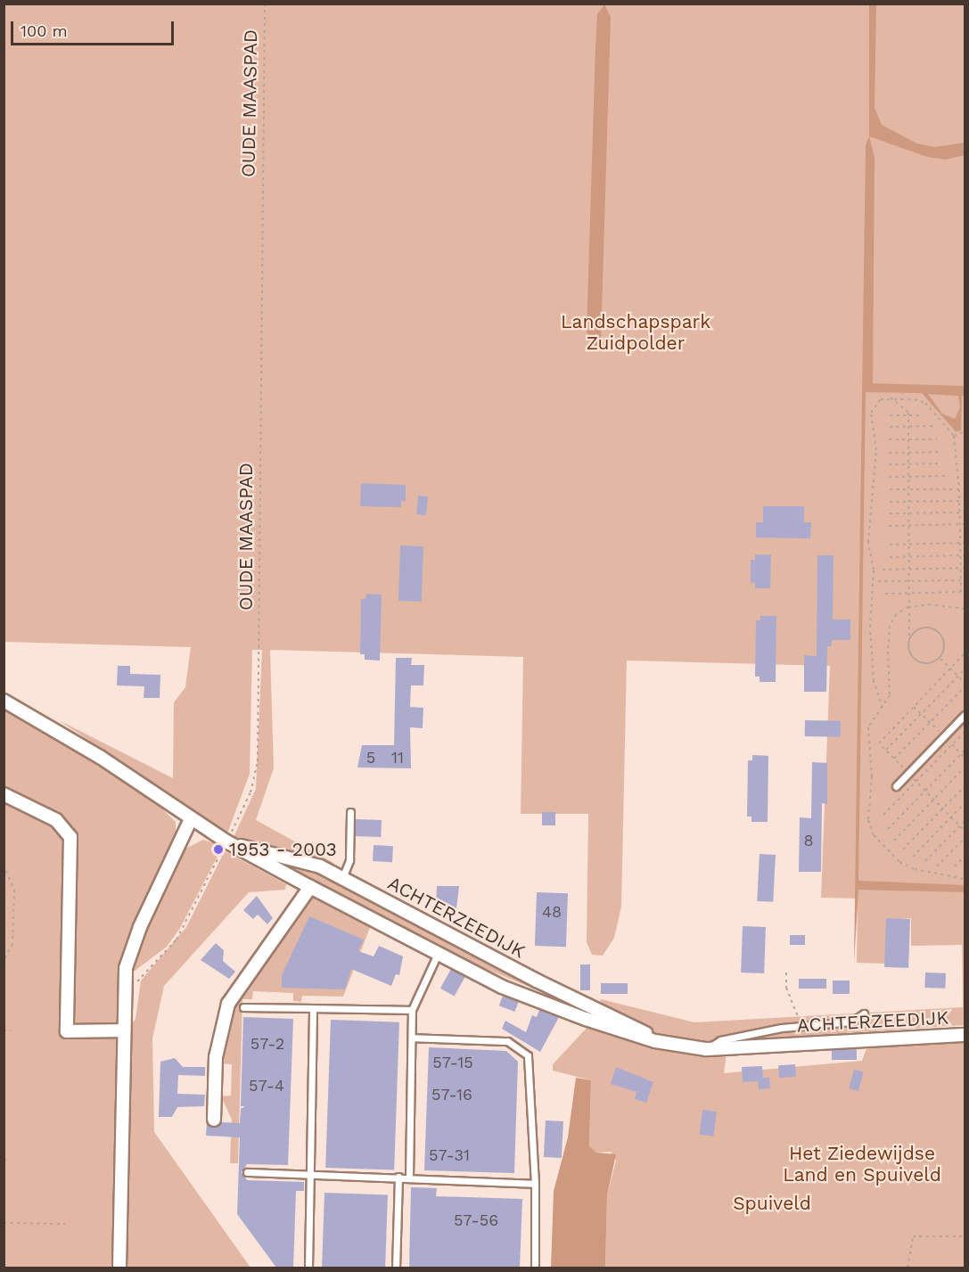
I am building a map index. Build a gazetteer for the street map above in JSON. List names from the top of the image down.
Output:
{
  "streets": {
    "street": ["ACHTERZEEDIJK"],
    "path": ["OUDE MAASPAD"]
  },
  "crossings": [
    ["OUDE MAASPAD", "ACHTERZEEDIJK"]
  ],
  "parks": ["Landschapspark Zuidpolder", "Het Ziedewijdse Land en Spuiveld", "Spuiveld"],
  "places": ["1953 - 2003"],
  "house_numbers": [
    "5",
    "11",
    "8",
    "48",
    "57-2",
    "57-15",
    "57-4",
    "57-16",
    "57-31",
    "57-56"
  ],
  "scale_bar": "100 m"
}
